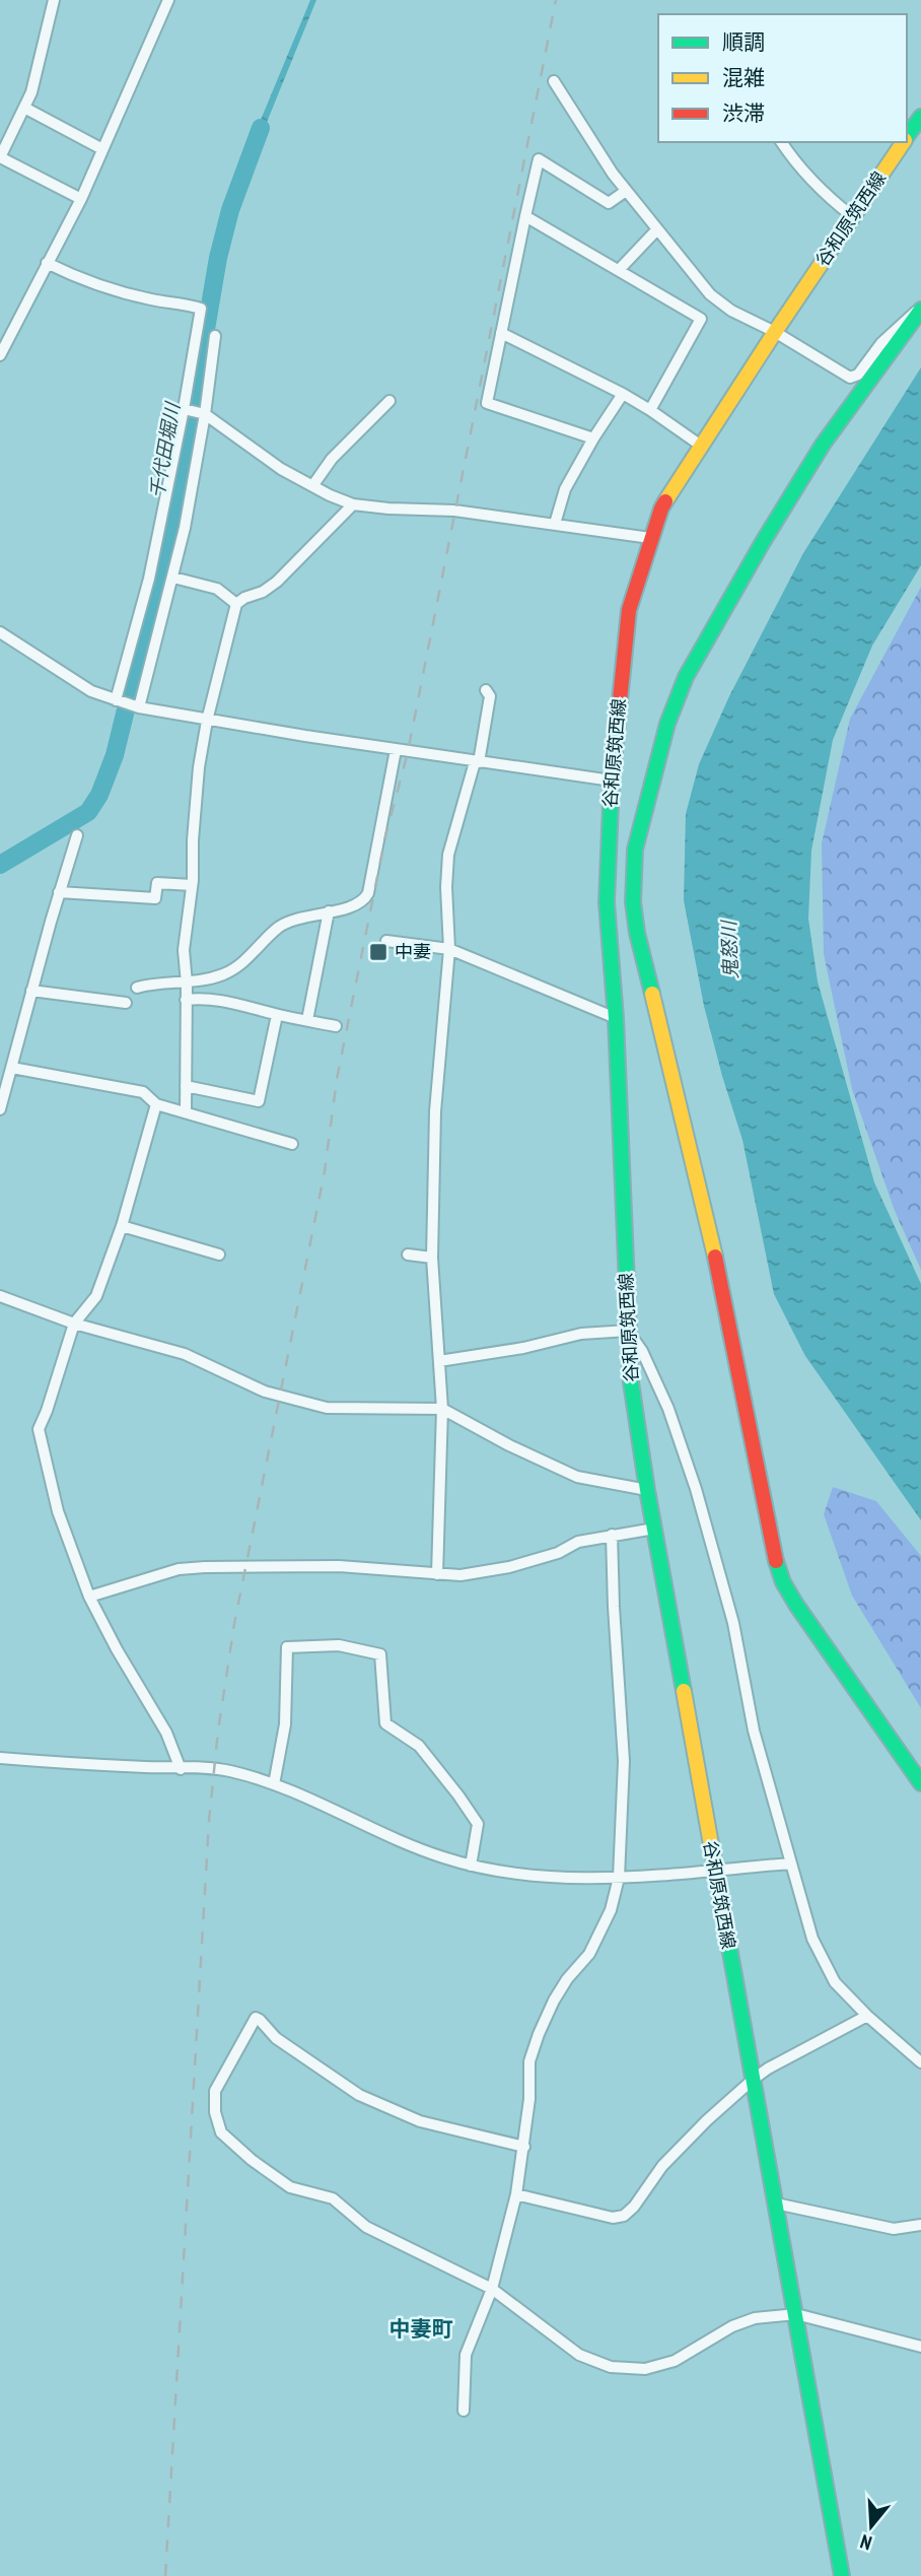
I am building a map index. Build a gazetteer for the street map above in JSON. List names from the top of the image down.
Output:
{
  "streets": {
    "main road": ["谷和原筑西線"]
  },
  "districts": ["中妻町"],
  "water": ["千代田堀川", "鬼怒川"],
  "places": {
    "transit": ["中妻"]
  },
  "legend": ["順調", "混雑", "渋滞"],
  "north": "bottom"
}
